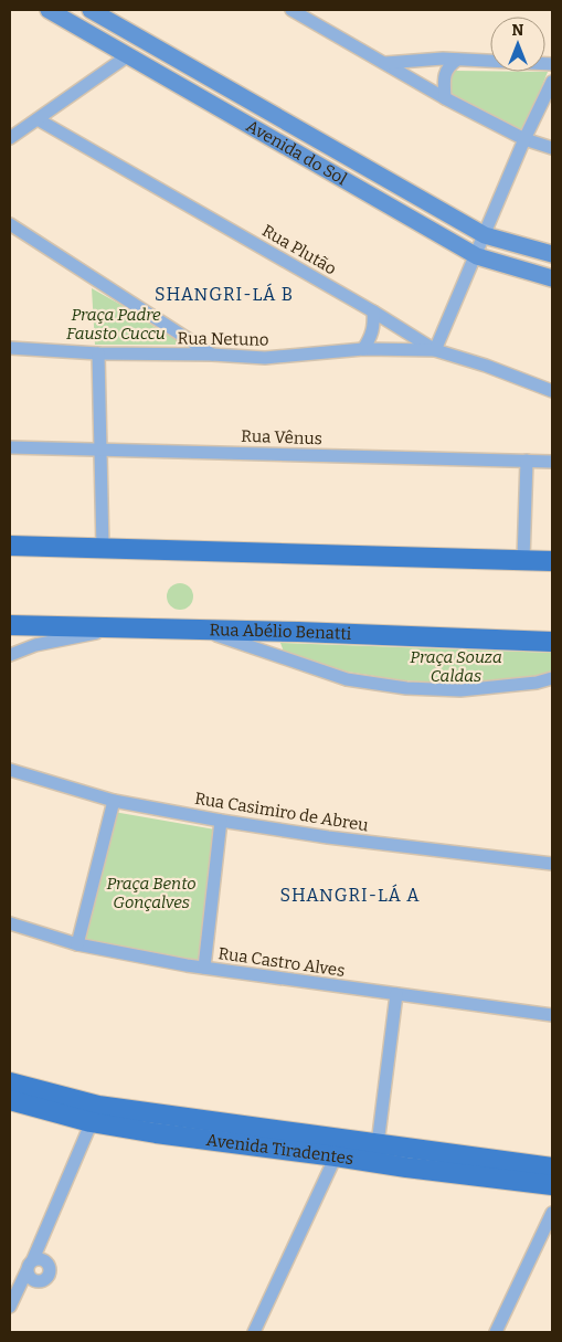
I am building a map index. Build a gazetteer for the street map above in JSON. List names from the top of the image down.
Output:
{
  "streets": {
    "main road": ["Rua Abélio Benatti", "Avenida Tiradentes"],
    "street": [
      "Avenida do Sol",
      "Rua Plutão",
      "Rua Netuno",
      "Rua Vênus",
      "Rua Casimiro de Abreu",
      "Rua Castro Alves"
    ]
  },
  "crossings": [
    ["Rua Plutão", "Rua Netuno"]
  ],
  "districts": ["SHANGRI-LÁ B", "SHANGRI-LÁ A"],
  "parks": ["Praça Padre Fausto Cuccu", "Praça Souza Caldas", "Praça Bento Gonçalves"],
  "north": "top"
}
